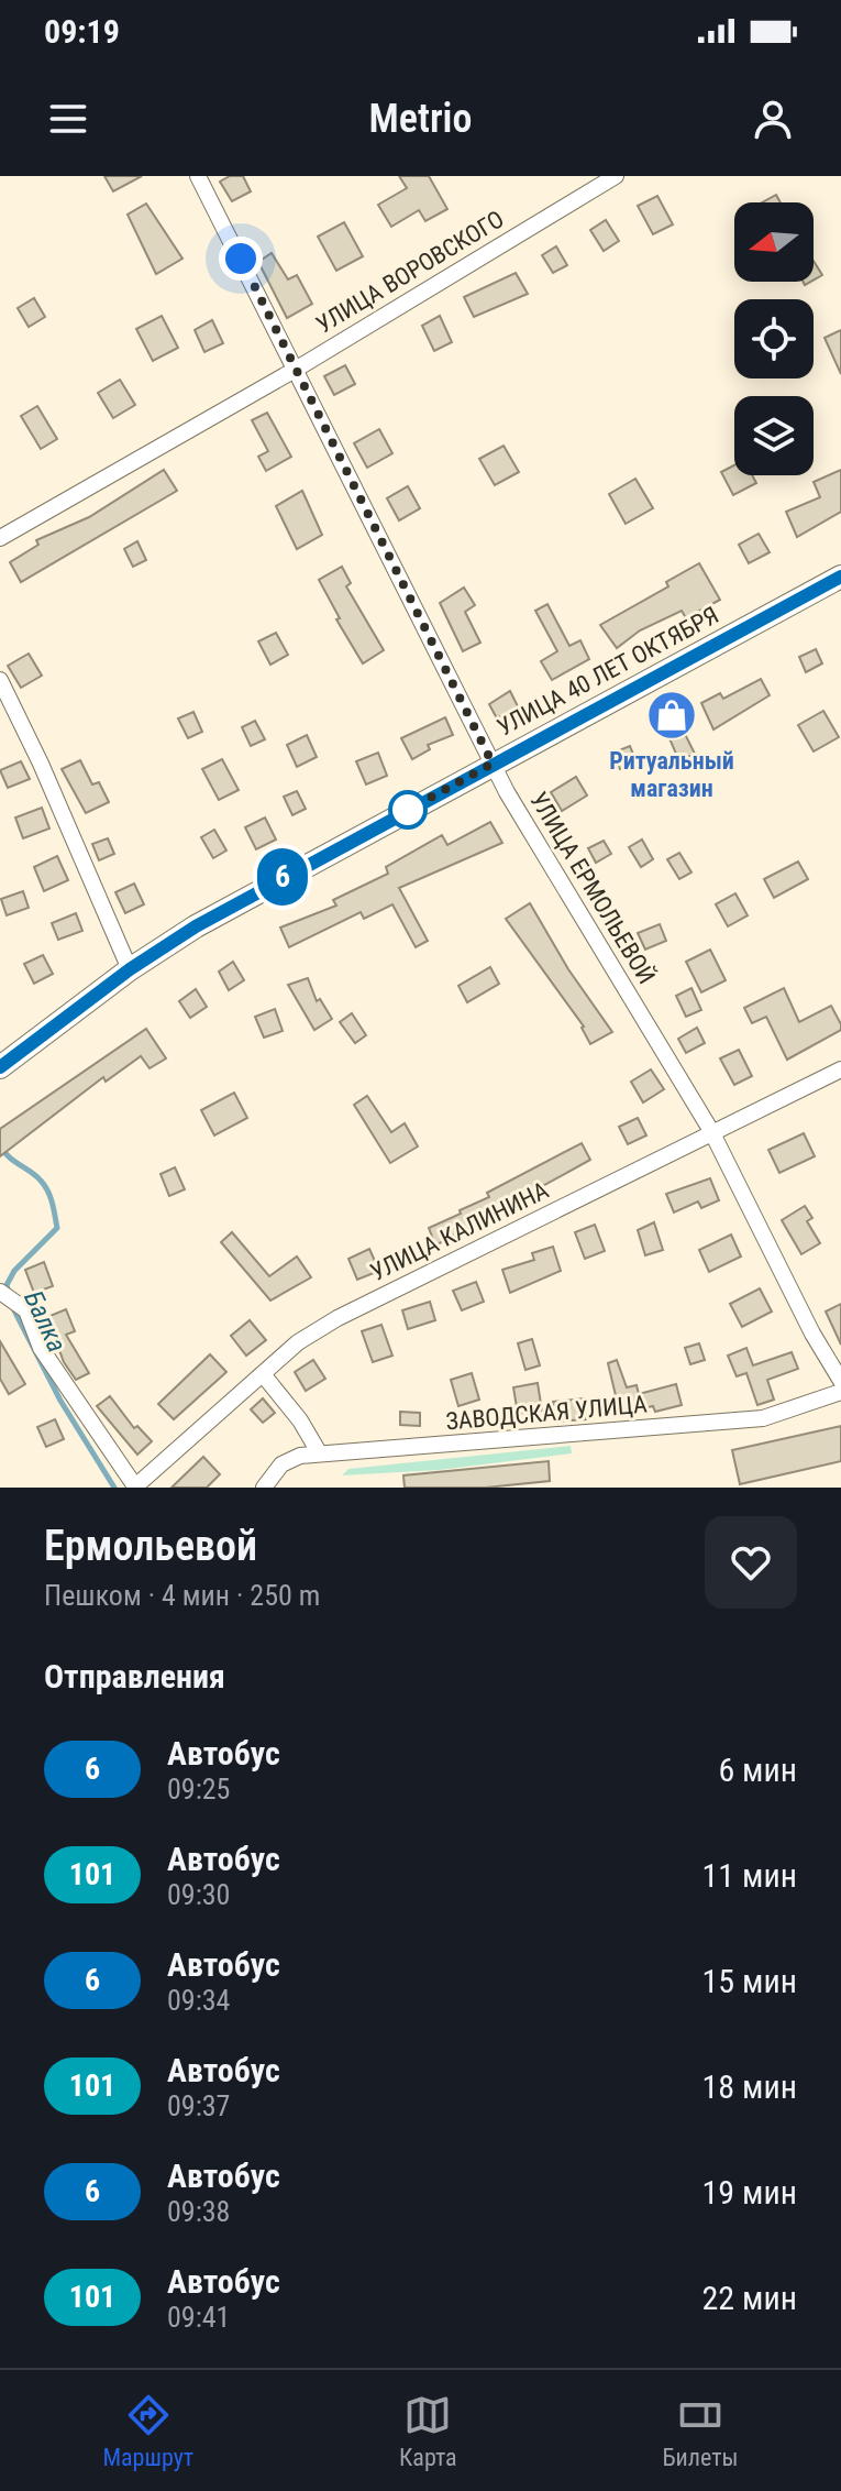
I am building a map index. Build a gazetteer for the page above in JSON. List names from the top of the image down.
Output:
{
  "streets": {
    "street": [
      "УЛИЦА ВОРОВСКОГО",
      "УЛИЦА 40 ЛЕТ ОКТЯБРЯ",
      "УЛИЦА ЕРМОЛЬЕВОЙ",
      "УЛИЦА КАЛИНИНА",
      "ЗАВОДСКАЯ УЛИЦА"
    ]
  },
  "crossings": [
    ["УЛИЦА ВОРОВСКОГО", "УЛИЦА ЕРМОЛЬЕВОЙ"],
    ["УЛИЦА 40 ЛЕТ ОКТЯБРЯ", "УЛИЦА ЕРМОЛЬЕВОЙ"],
    ["УЛИЦА ЕРМОЛЬЕВОЙ", "УЛИЦА КАЛИНИНА"]
  ],
  "water": ["Балка"],
  "places": {
    "shop": ["Ритуальный магазин"]
  },
  "lines": ["bus line 6"],
  "north": "left",
  "page": {
    "status": "09:19",
    "header": "Metrio",
    "on_map": "6",
    "heading": [
      ["Ермольевой", "Пешком · 4 мин · 250 m"],
      "Отправления"
    ],
    "list": [
      {
        "mark": "6",
        "name": "Автобус",
        "note": "09:25",
        "value": "6 мин"
      },
      {
        "mark": "101",
        "name": "Автобус",
        "note": "09:30",
        "value": "11 мин"
      },
      {
        "mark": "6",
        "name": "Автобус",
        "note": "09:34",
        "value": "15 мин"
      },
      {
        "mark": "101",
        "name": "Автобус",
        "note": "09:37",
        "value": "18 мин"
      },
      {
        "mark": "6",
        "name": "Автобус",
        "note": "09:38",
        "value": "19 мин"
      },
      {
        "mark": "101",
        "name": "Автобус",
        "note": "09:41",
        "value": "22 мин"
      }
    ],
    "tabs": ["Маршрут", "Карта", "Билеты"]
  }
}
